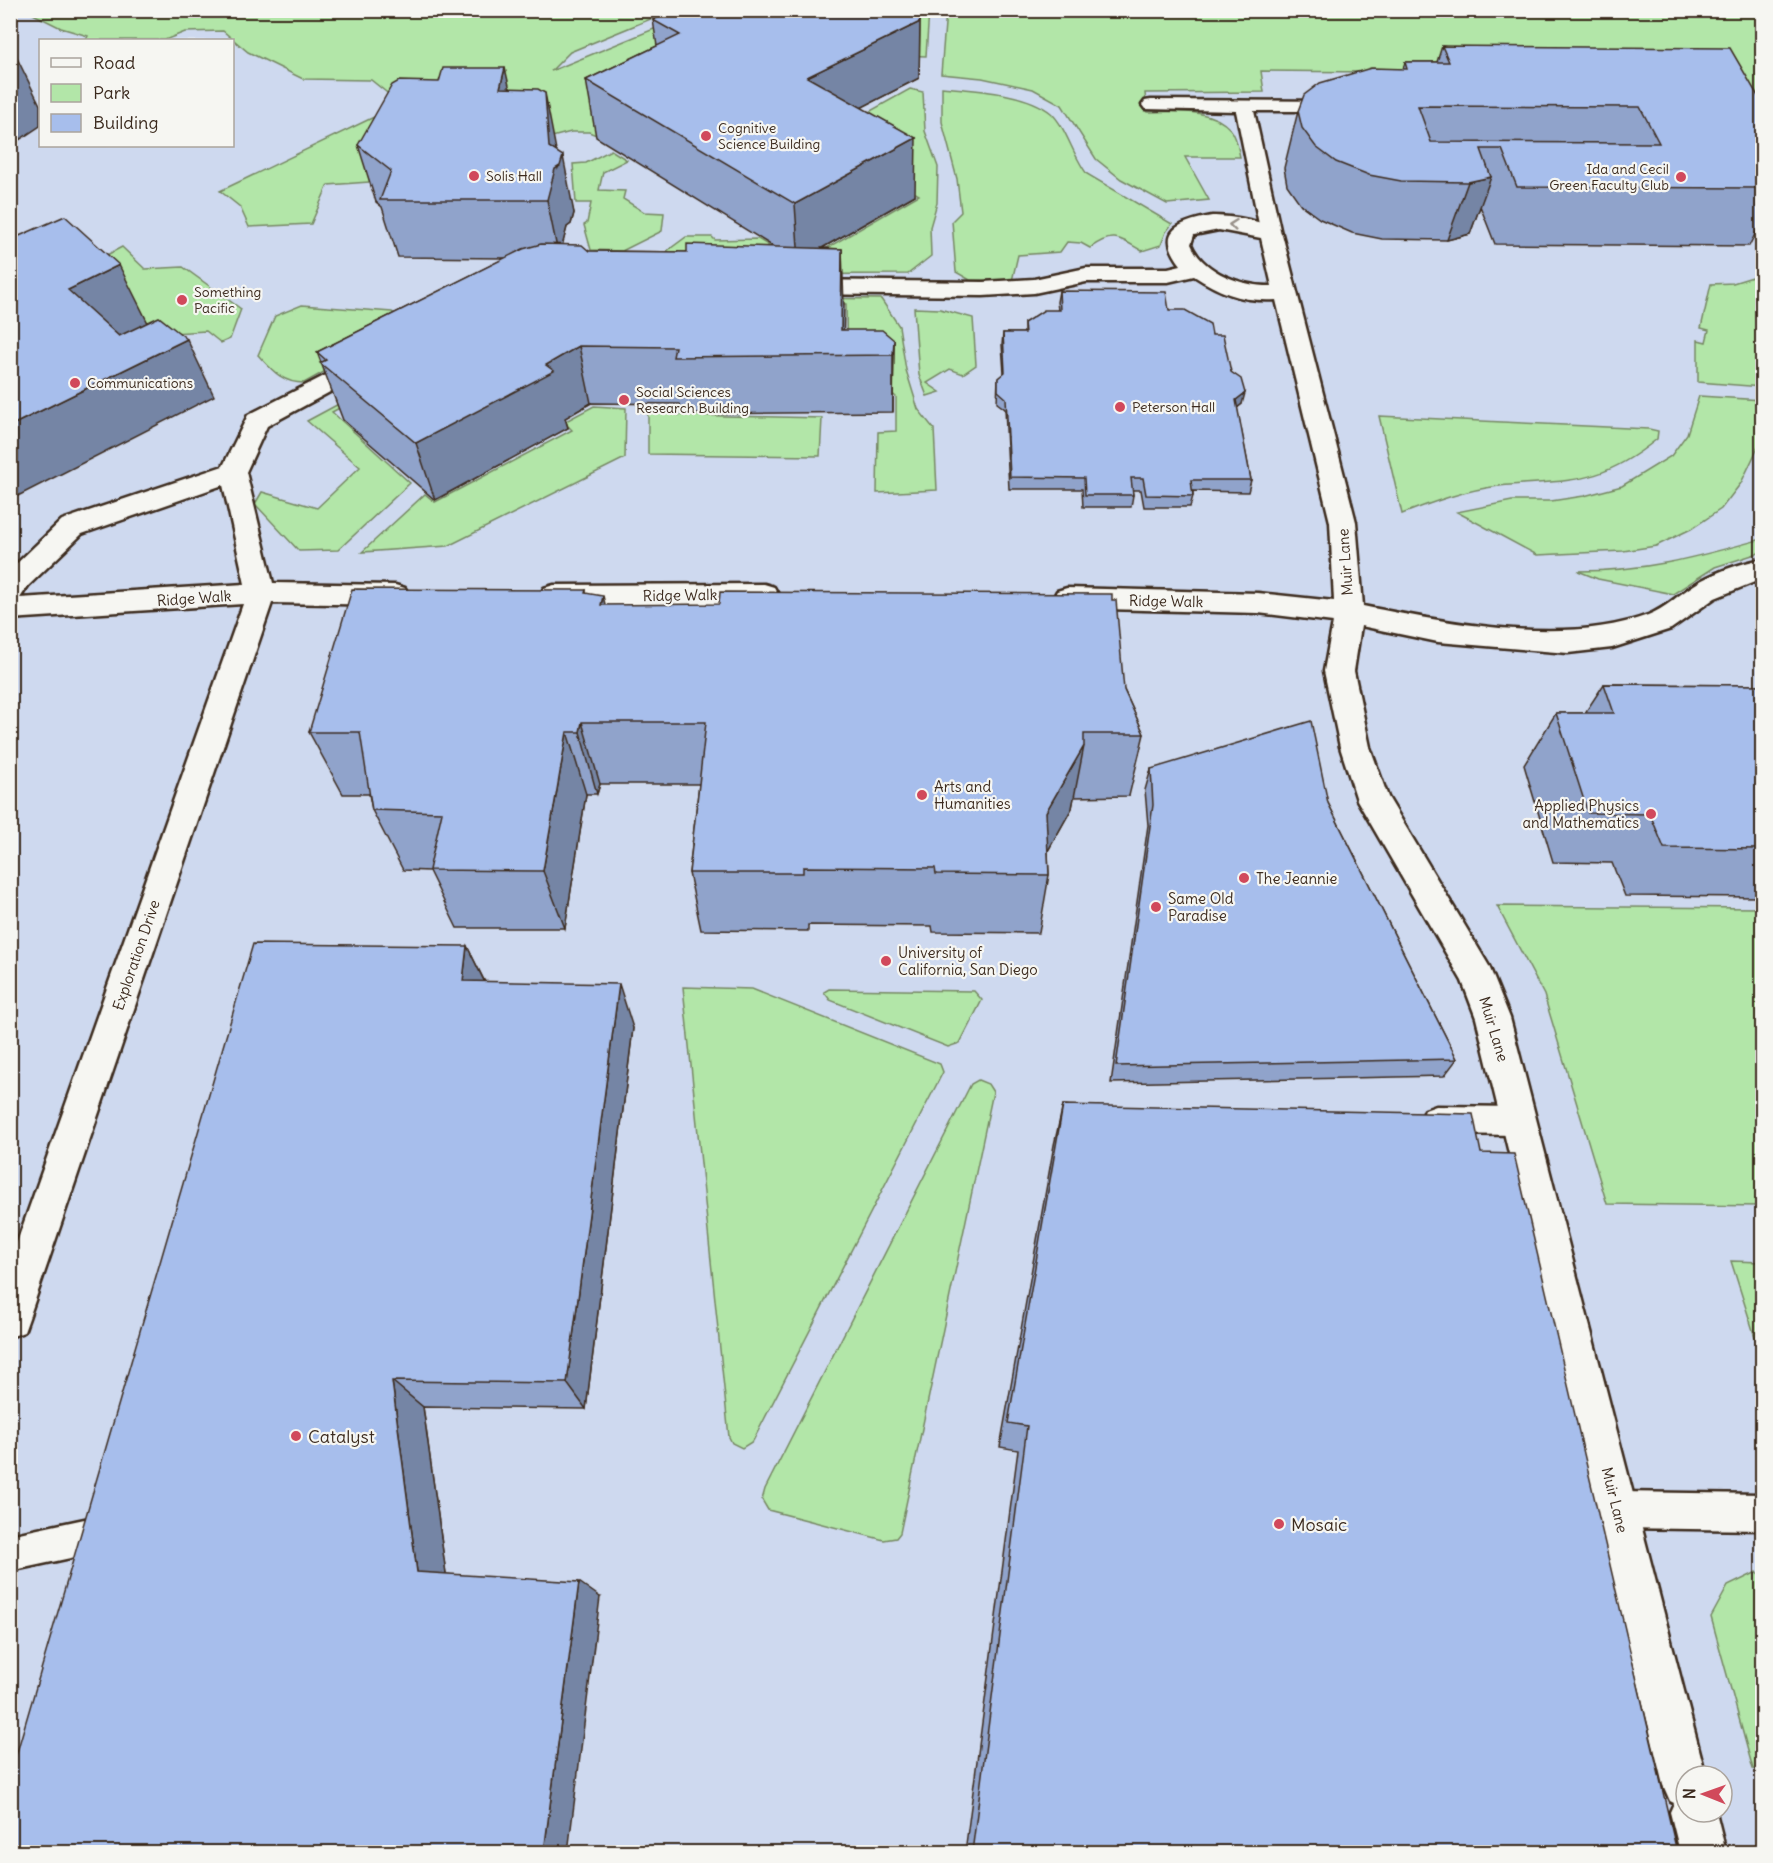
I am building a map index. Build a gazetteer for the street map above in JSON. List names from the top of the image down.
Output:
{
  "streets": {
    "street": ["Muir Lane", "Ridge Walk", "Exploration Drive"]
  },
  "crossings": [
    ["Muir Lane", "Ridge Walk"],
    ["Ridge Walk", "Exploration Drive"]
  ],
  "places": [
    "Cognitive Science Building",
    "Solis Hall",
    "Ida and Cecil Green Faculty Club",
    "Something Pacific",
    "Communications",
    "Social Sciences Research Building",
    "Peterson Hall",
    "Arts and Humanities",
    "Applied Physics and Mathematics",
    "The Jeannie",
    "Same Old Paradise",
    "University of California, San Diego",
    "Catalyst",
    "Mosaic"
  ],
  "legend": ["Road", "Park", "Building"],
  "north": "left"
}
